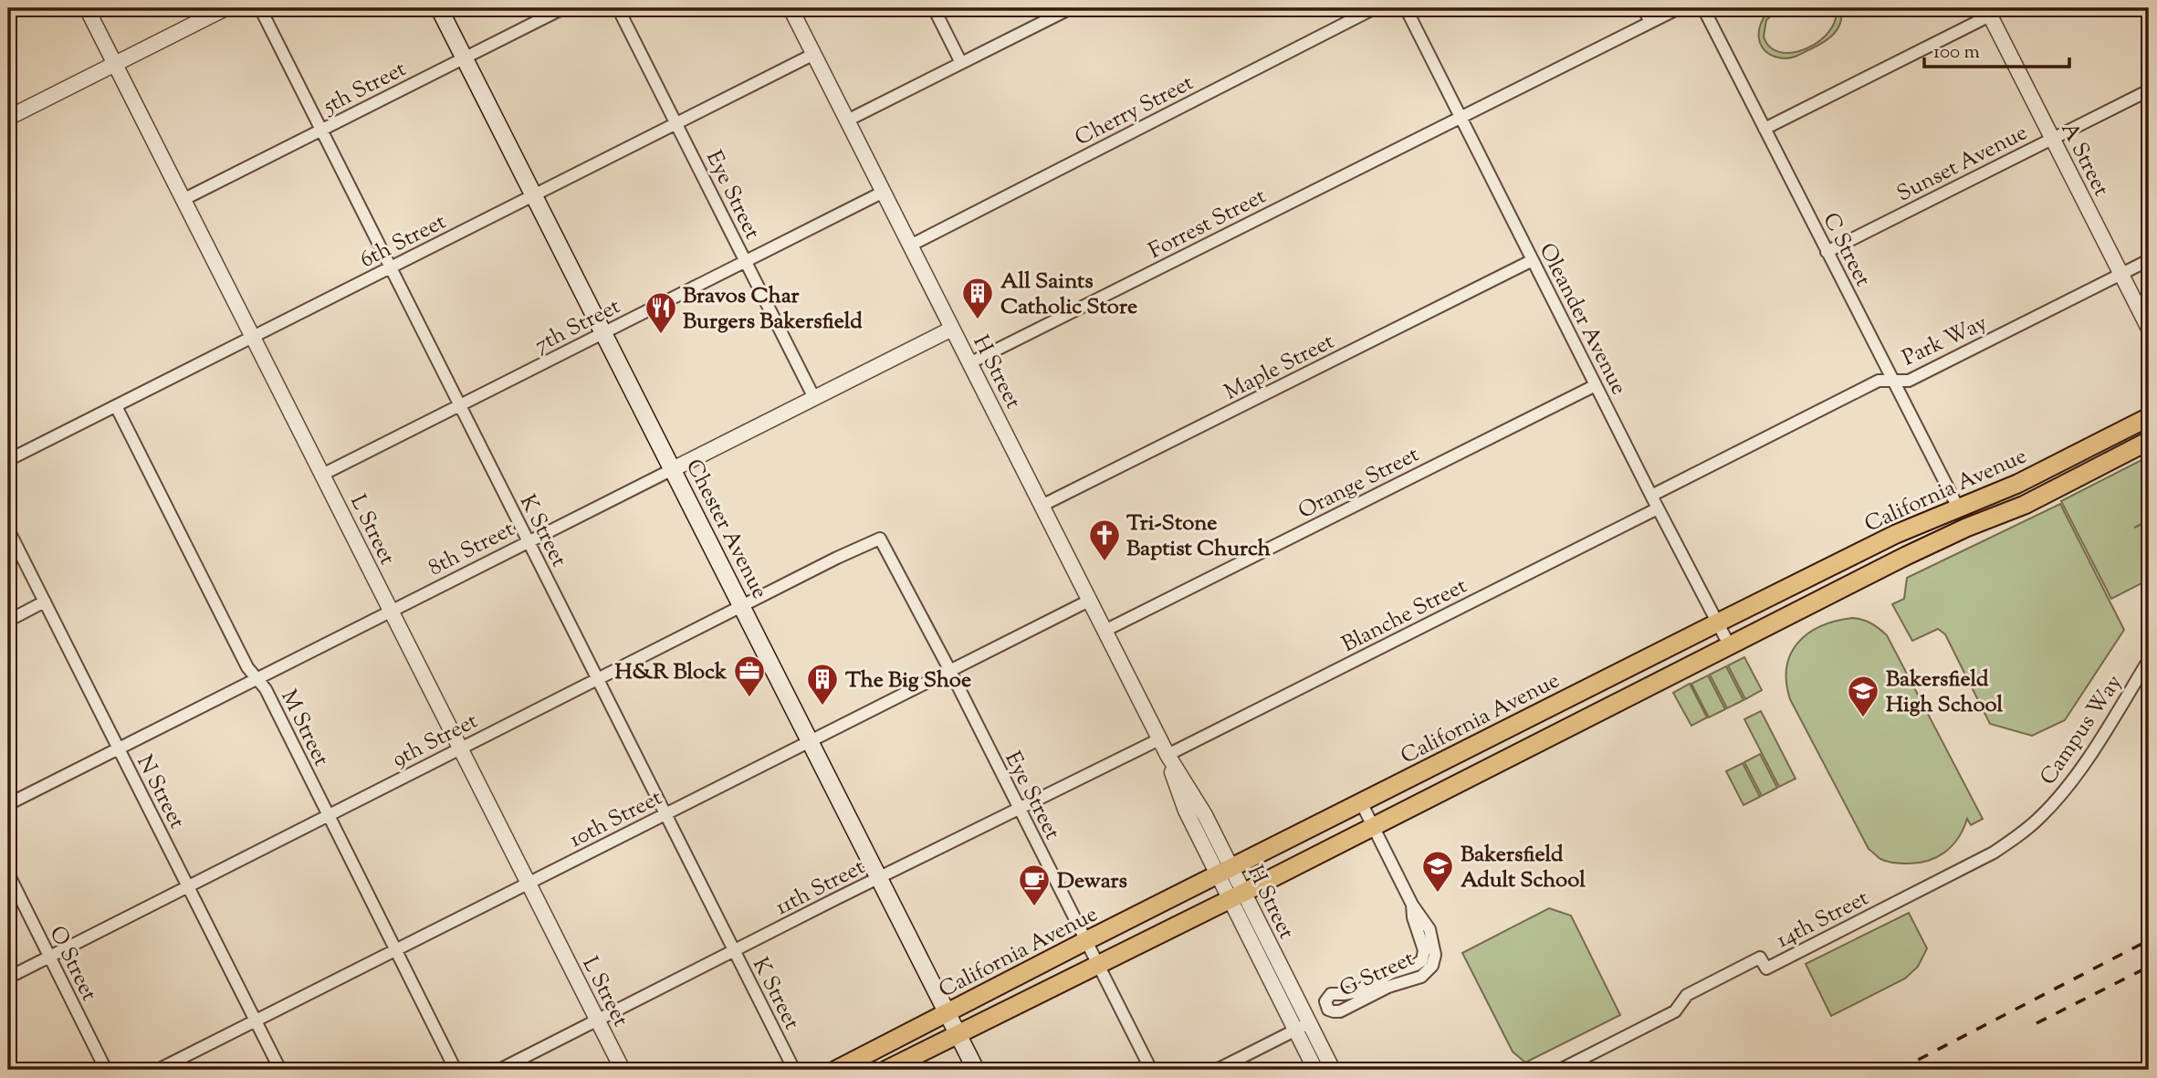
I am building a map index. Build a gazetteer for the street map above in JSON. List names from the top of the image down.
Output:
{
  "streets": {
    "main road": ["California Avenue", "Chester Avenue"],
    "street": [
      "5th Street",
      "Cherry Street",
      "A Street",
      "Sunset Avenue",
      "Eye Street",
      "Forrest Street",
      "6th Street",
      "C Street",
      "Oleander Avenue",
      "7th Street",
      "Park Way",
      "Maple Street",
      "H Street",
      "Orange Street",
      "L Street",
      "K Street",
      "8th Street",
      "Blanche Street",
      "M Street",
      "Campus Way",
      "9th Street",
      "N Street",
      "10th Street",
      "11th Street",
      "14th Street",
      "O Street",
      "G Street"
    ]
  },
  "crossings": [
    ["5th Street", "Chester Avenue"],
    ["5th Street", "L Street"],
    ["5th Street", "K Street"],
    ["Cherry Street", "H Street"],
    ["A Street", "Sunset Avenue"],
    ["A Street", "Park Way"],
    ["Sunset Avenue", "C Street"],
    ["Eye Street", "6th Street"],
    ["Eye Street", "7th Street"],
    ["Eye Street", "California Avenue"],
    ["Eye Street", "8th Street"],
    ["Eye Street", "9th Street"],
    ["Eye Street", "10th Street"],
    ["Eye Street", "11th Street"],
    ["Forrest Street", "Oleander Avenue"],
    ["Forrest Street", "H Street"],
    ["6th Street", "H Street"],
    ["6th Street", "Chester Avenue"],
    ["6th Street", "L Street"],
    ["6th Street", "K Street"],
    ["6th Street", "M Street"],
    ["C Street", "Park Way"],
    ["C Street", "California Avenue"],
    ["Oleander Avenue", "Park Way"],
    ["Oleander Avenue", "Maple Street"],
    ["Oleander Avenue", "Orange Street"],
    ["Oleander Avenue", "California Avenue"],
    ["Oleander Avenue", "Blanche Street"],
    ["7th Street", "H Street"],
    ["7th Street", "Chester Avenue"],
    ["7th Street", "L Street"],
    ["7th Street", "K Street"],
    ["Maple Street", "H Street"],
    ["H Street", "Orange Street"],
    ["H Street", "California Avenue"],
    ["H Street", "8th Street"],
    ["H Street", "Blanche Street"],
    ["H Street", "10th Street"],
    ["H Street", "11th Street"],
    ["California Avenue", "Chester Avenue"],
    ["California Avenue", "G Street"],
    ["Chester Avenue", "8th Street"],
    ["Chester Avenue", "9th Street"],
    ["Chester Avenue", "10th Street"],
    ["Chester Avenue", "11th Street"],
    ["L Street", "8th Street"],
    ["L Street", "9th Street"],
    ["L Street", "10th Street"],
    ["L Street", "11th Street"],
    ["K Street", "8th Street"],
    ["K Street", "9th Street"],
    ["K Street", "10th Street"],
    ["K Street", "11th Street"],
    ["8th Street", "M Street"],
    ["8th Street", "N Street"],
    ["M Street", "9th Street"],
    ["M Street", "10th Street"],
    ["Campus Way", "14th Street"],
    ["9th Street", "N Street"],
    ["9th Street", "O Street"],
    ["N Street", "10th Street"]
  ],
  "places": {
    "building": ["All Saints Catholic Store", "The Big Shoe"],
    "restaurant": ["Bravos Char Burgers Bakersfield"],
    "church": ["Tri-Stone Baptist Church"],
    "office": ["H&R Block"],
    "school or university": ["Bakersfield High School", "Bakersfield Adult School"],
    "cafe": ["Dewars"]
  },
  "scale_bar": "100 m"
}
